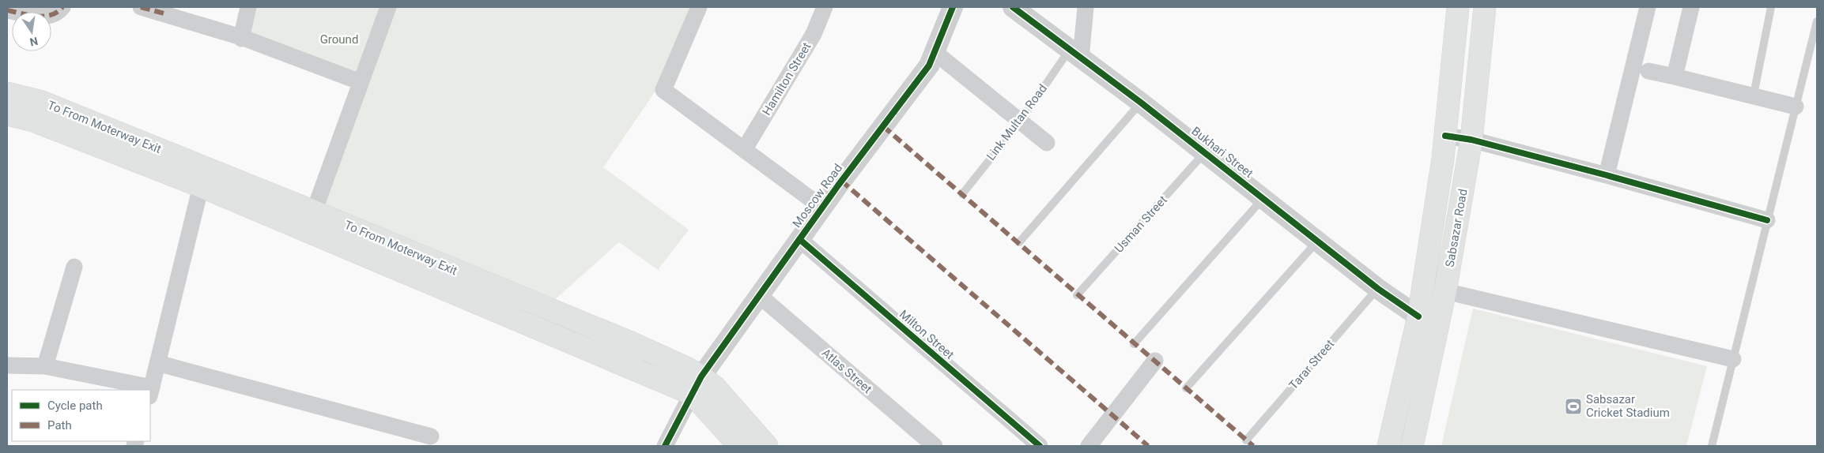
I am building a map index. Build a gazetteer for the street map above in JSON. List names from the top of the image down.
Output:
{
  "streets": {
    "main road": ["To From Moterway Exit", "Sabsazar Road"],
    "street": [
      "Hamilton Street",
      "Bukhari Street",
      "Moscow Road",
      "Milton Street",
      "Atlas Street"
    ],
    "lane": ["Link Multan Road", "Usman Street", "Tarar Street"]
  },
  "crossings": [
    ["Link Multan Road", "Bukhari Street"],
    ["To From Moterway Exit", "Moscow Road"],
    ["Bukhari Street", "Usman Street"],
    ["Bukhari Street", "Sabsazar Road"],
    ["Bukhari Street", "Tarar Street"],
    ["Moscow Road", "Milton Street"],
    ["Moscow Road", "Atlas Street"]
  ],
  "parks": ["Ground"],
  "places": {
    "sports": ["Sabsazar Cricket Stadium"]
  },
  "legend": ["Cycle path", "Path"],
  "north": "bottom"
}
